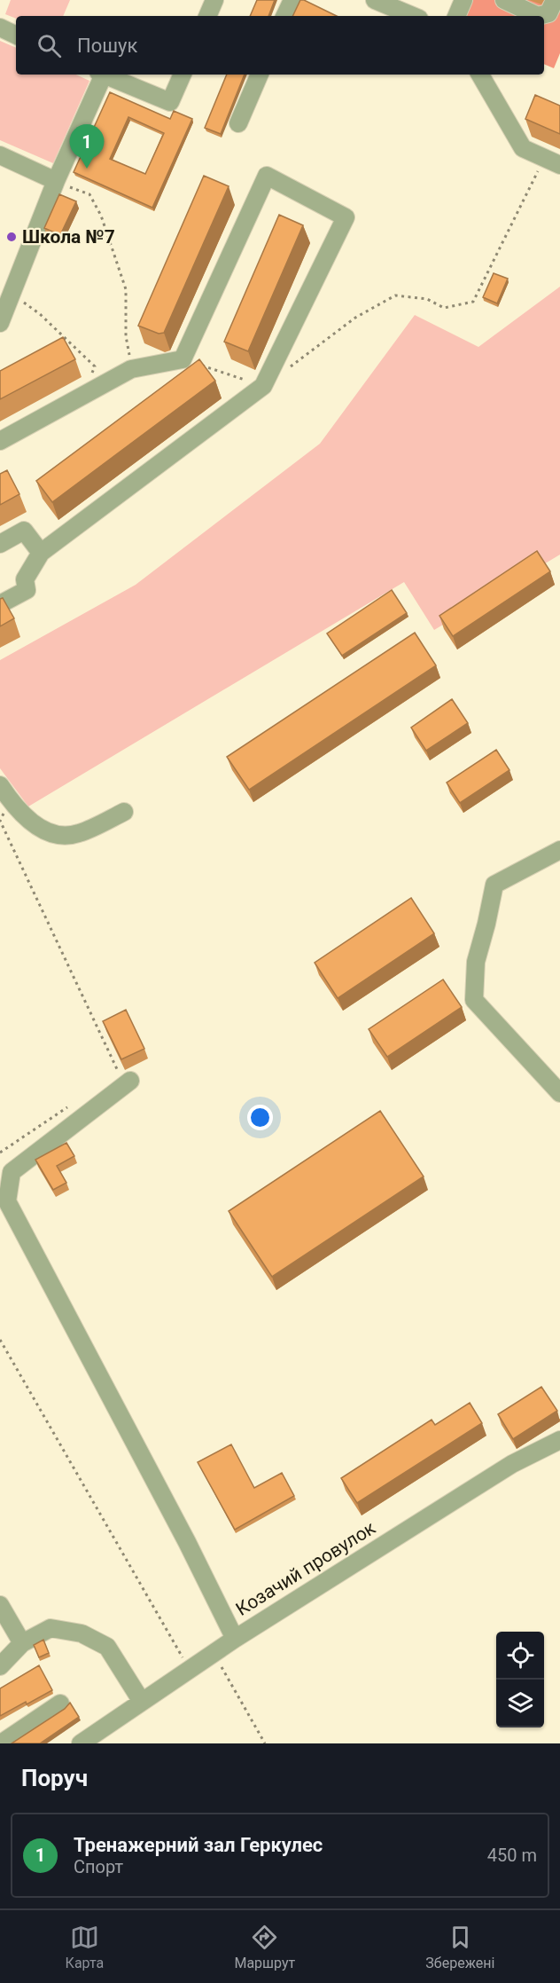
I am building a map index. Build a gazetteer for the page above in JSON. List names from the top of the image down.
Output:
{
  "streets": {
    "street": ["Козачий провулок"]
  },
  "places": ["Школа №7"],
  "page": {
    "search": "Пошук",
    "pins": "1",
    "heading": "Поруч",
    "list": [
      {
        "mark": "1",
        "name": "Тренажерний зал Геркулес",
        "note": "Спорт",
        "value": "450 m"
      }
    ],
    "nav": ["Карта", "Маршрут", "Збережені"]
  }
}
